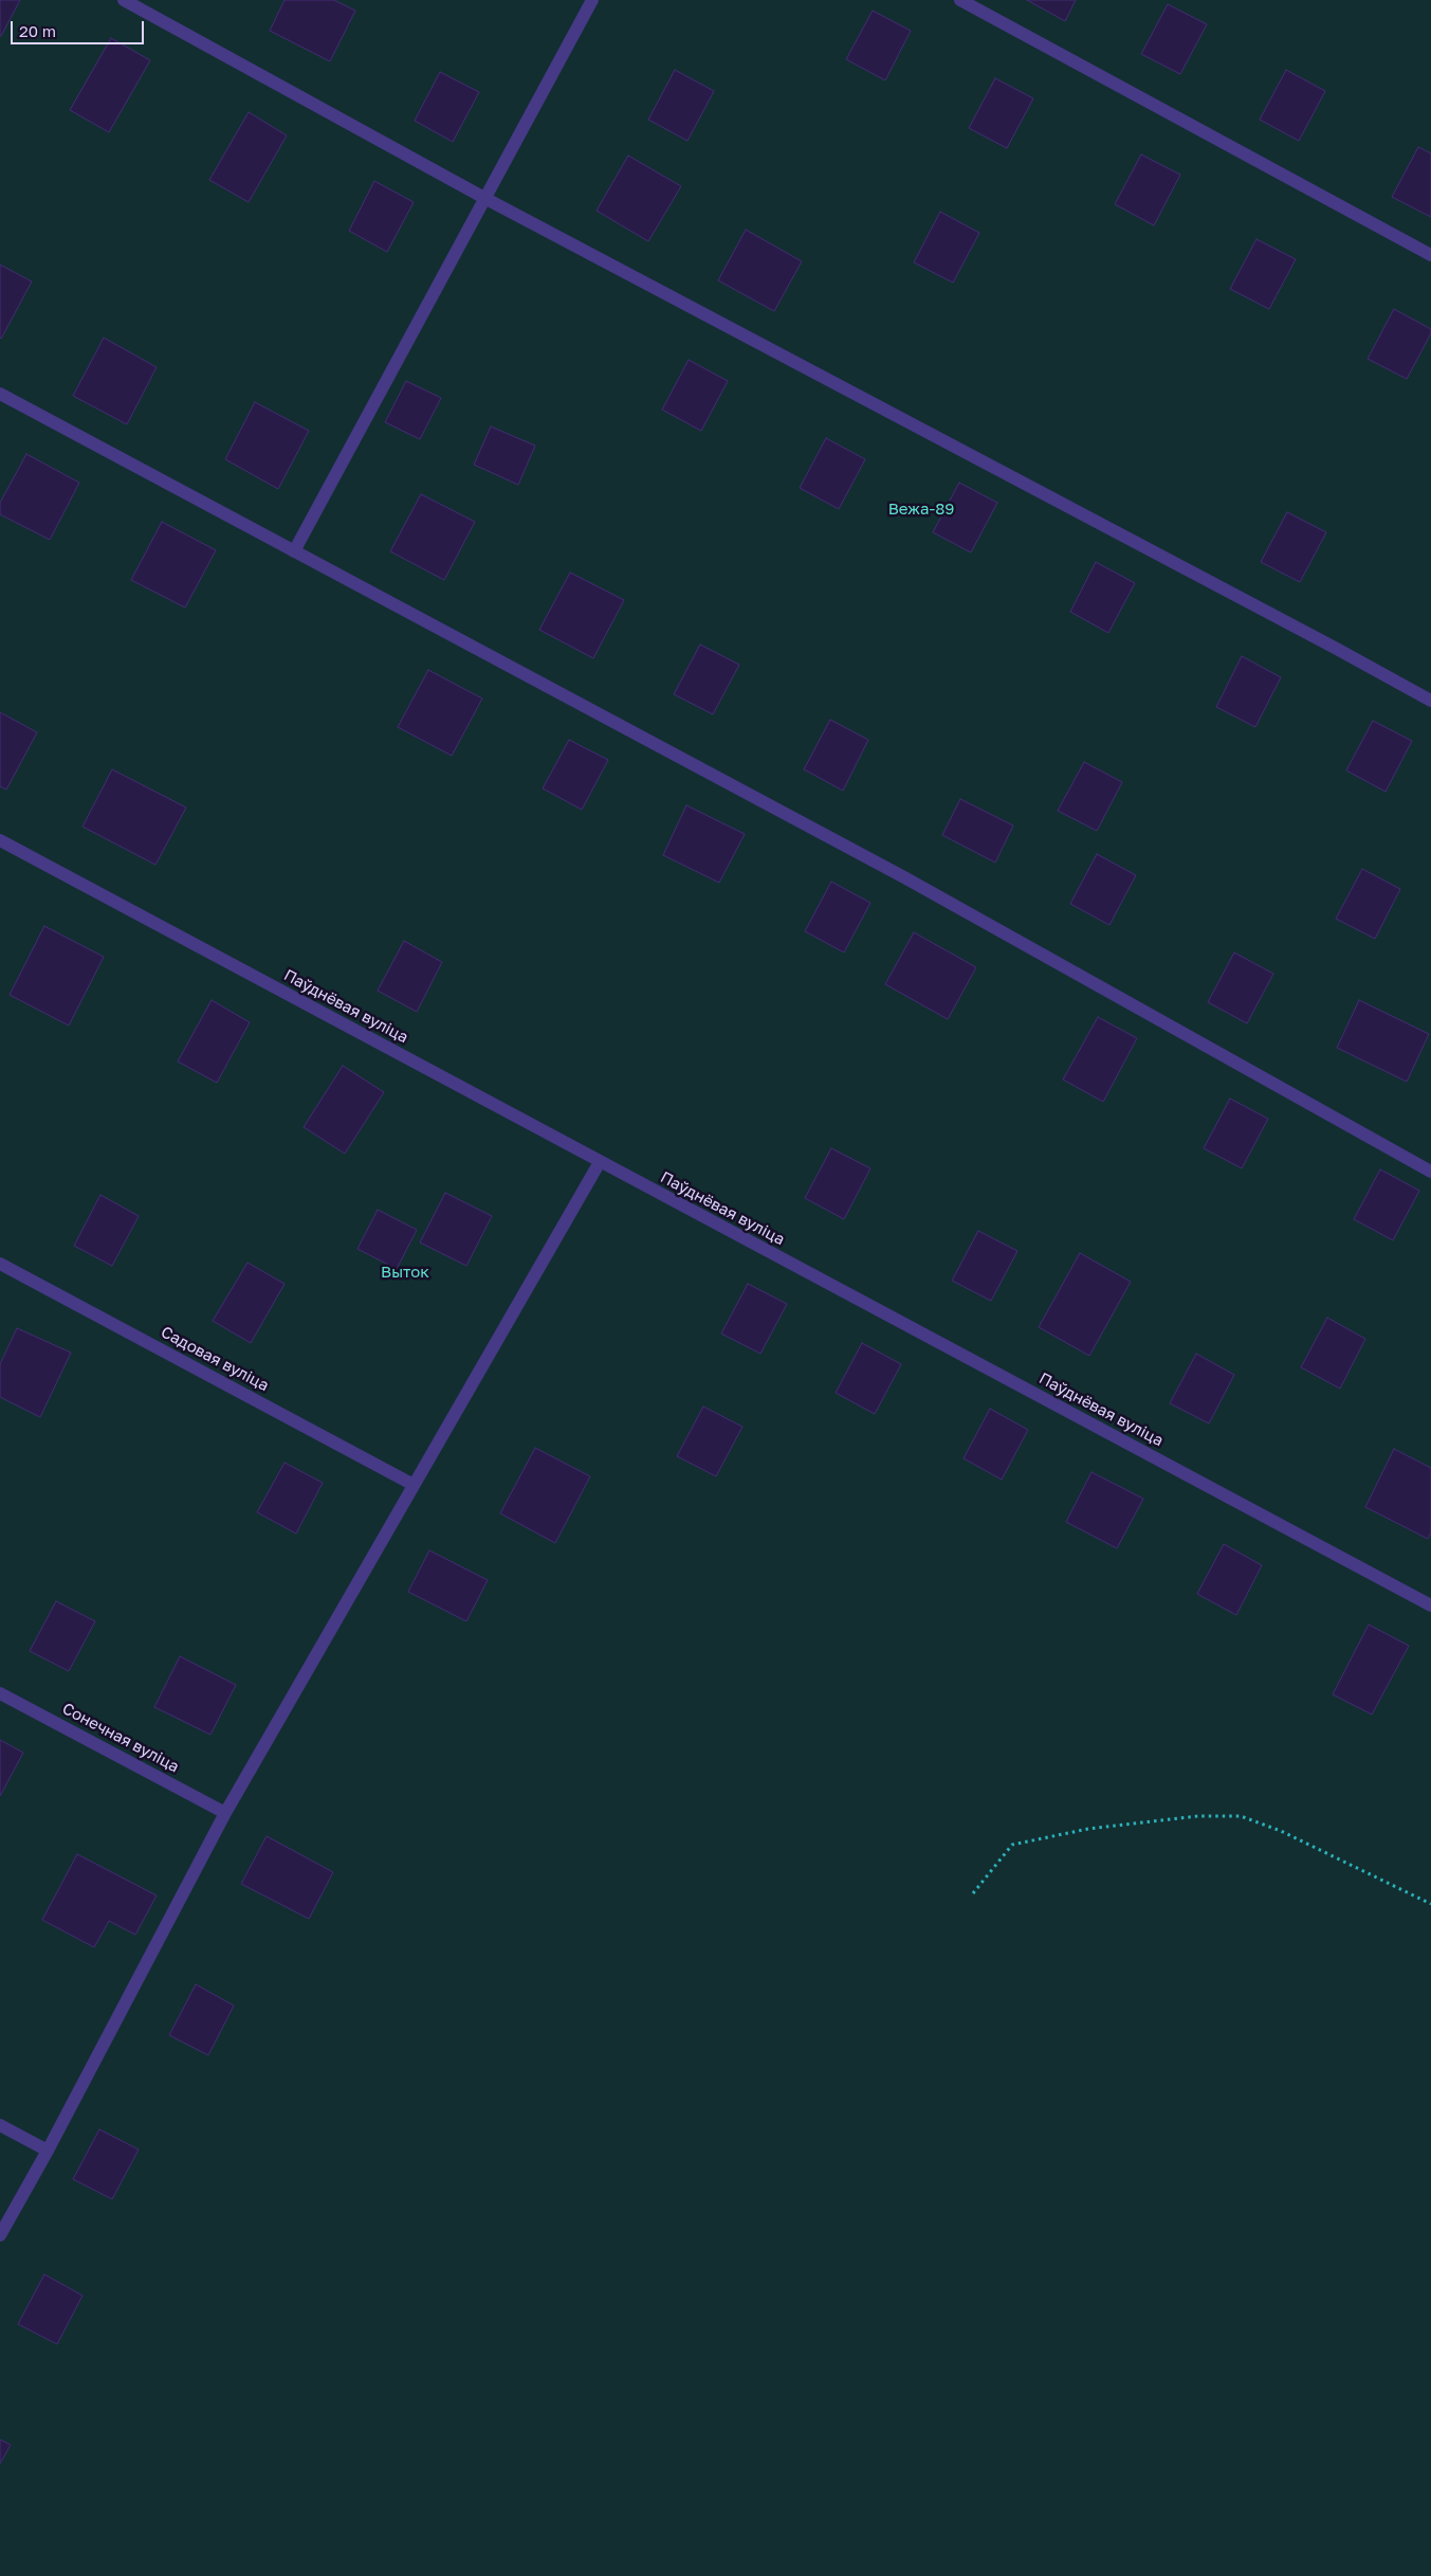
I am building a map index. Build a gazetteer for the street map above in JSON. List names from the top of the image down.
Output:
{
  "streets": {
    "street": ["Паўднёвая вуліца", "Садовая вуліца", "Сонечная вуліца"]
  },
  "parks": ["Вежа-89", "Выток"],
  "scale_bar": "20 m"
}
